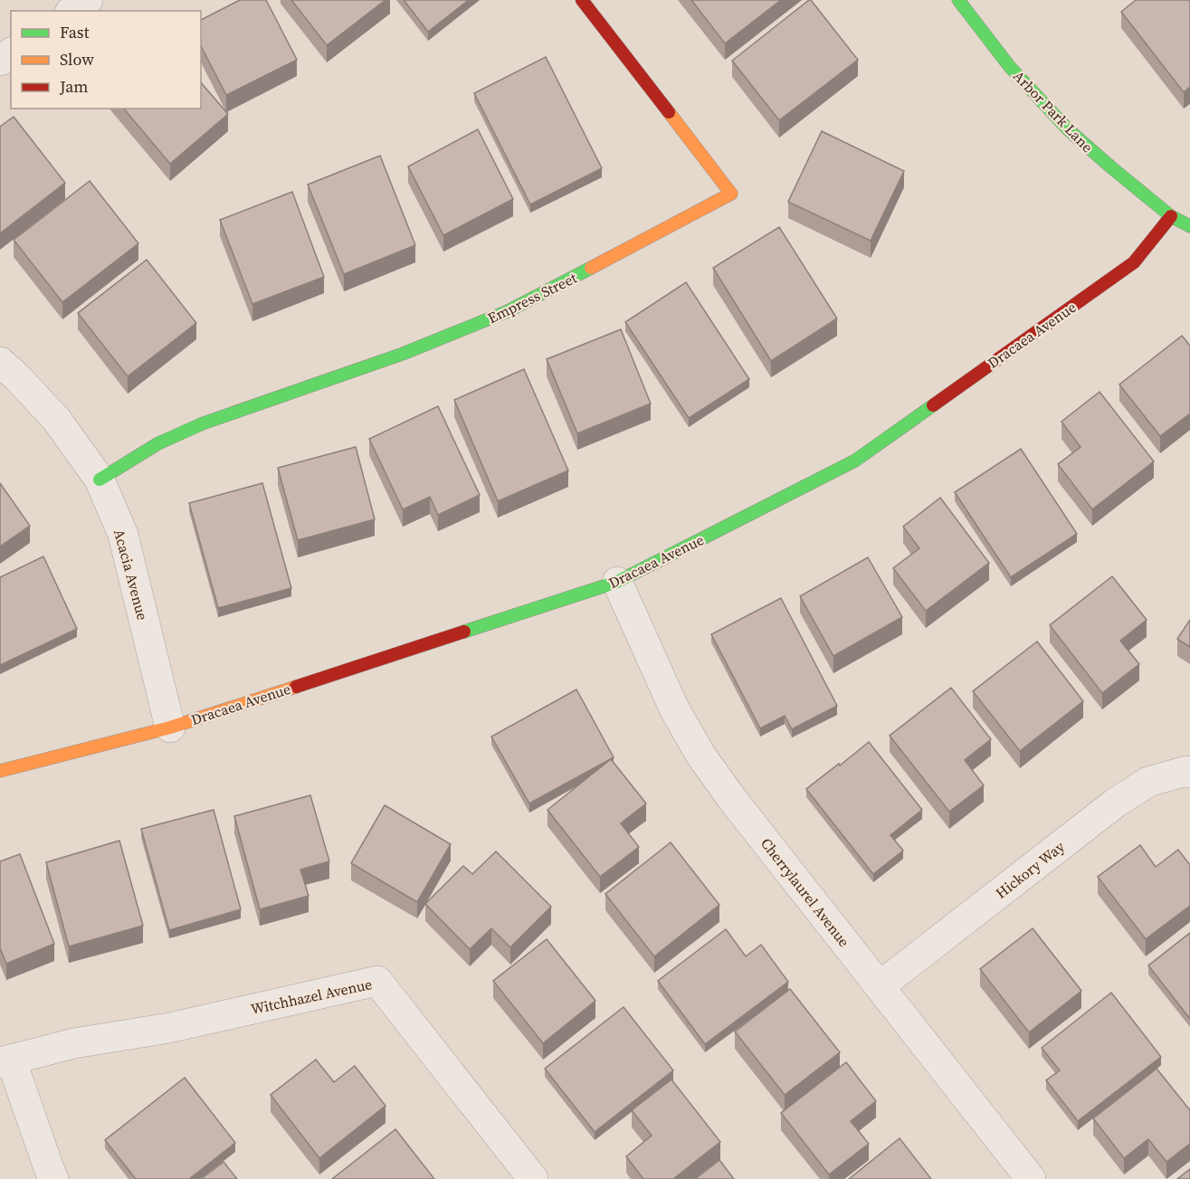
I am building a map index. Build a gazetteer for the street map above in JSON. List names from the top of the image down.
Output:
{
  "streets": {
    "street": [
      "Arbor Park Lane",
      "Empress Street",
      "Dracaea Avenue",
      "Acacia Avenue",
      "Hickory Way",
      "Cherrylaurel Avenue",
      "Witchhazel Avenue"
    ]
  },
  "crossings": [
    ["Arbor Park Lane", "Dracaea Avenue"],
    ["Empress Street", "Acacia Avenue"],
    ["Dracaea Avenue", "Acacia Avenue"],
    ["Dracaea Avenue", "Cherrylaurel Avenue"],
    ["Hickory Way", "Cherrylaurel Avenue"]
  ],
  "legend": ["Fast", "Slow", "Jam"]
}
